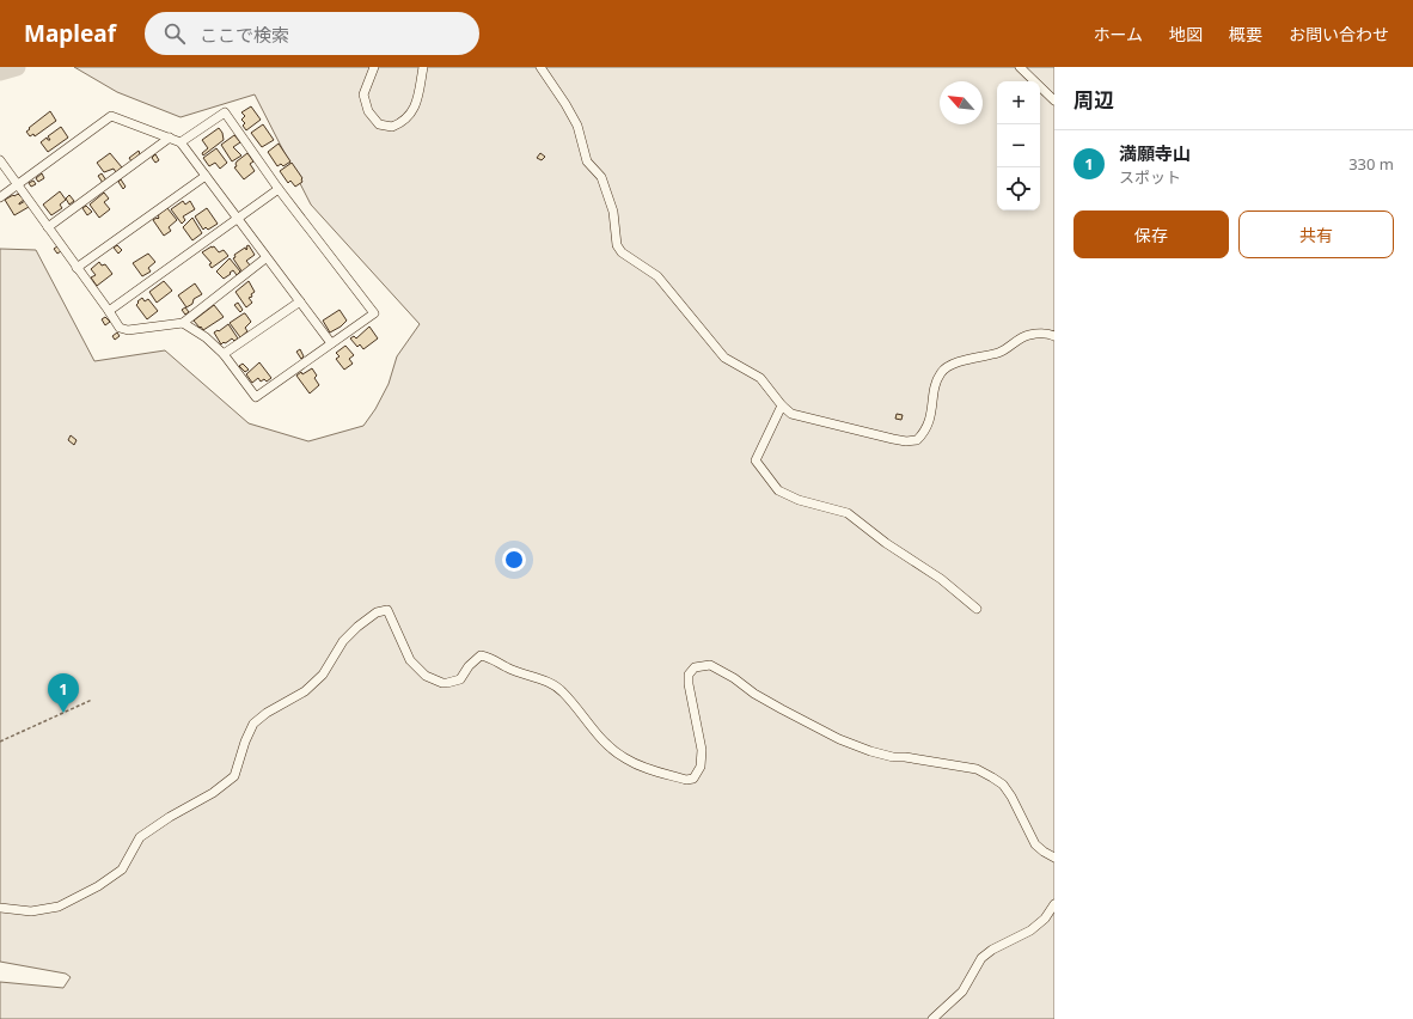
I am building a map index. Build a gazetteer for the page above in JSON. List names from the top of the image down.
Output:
{
  "north": "top left",
  "page": {
    "header": "Mapleaf",
    "search": "ここで検索",
    "nav": [
      "ホーム",
      "地図",
      "概要",
      "お問い合わせ"
    ],
    "heading": "周辺",
    "map_buttons": ["+", "−"],
    "list": [
      {
        "mark": "1",
        "name": "満願寺山",
        "note": "スポット",
        "value": "330 m"
      }
    ],
    "buttons": ["保存", "共有"],
    "pins": "1"
  }
}
